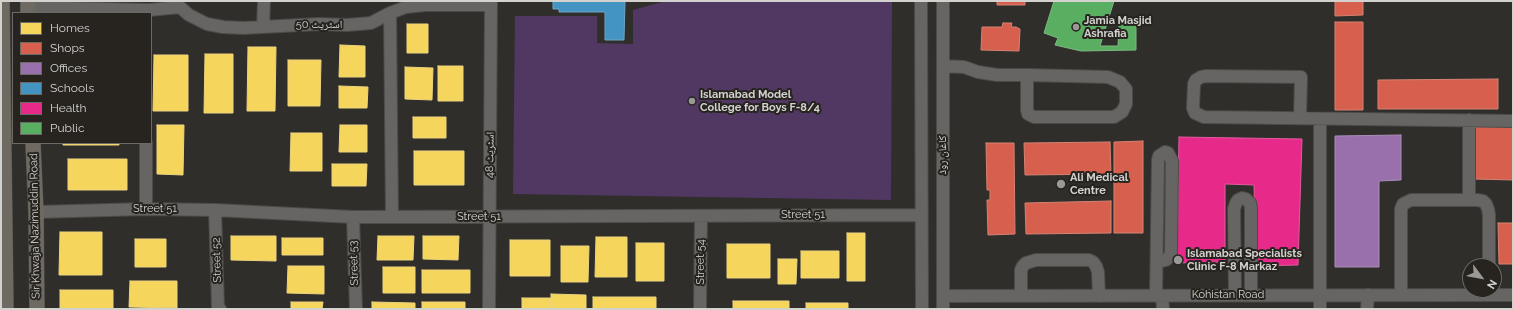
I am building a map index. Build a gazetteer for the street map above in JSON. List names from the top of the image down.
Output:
{
  "streets": {
    "main road": ["Sir Khwaja Nazimuddin Road"],
    "street": [
      "اسٹریٹ 50",
      "اسٹریٹ 48",
      "کاغان روڈ",
      "Street 51",
      "Street 52",
      "Street 54",
      "Street 53",
      "Kohistan Road"
    ]
  },
  "crossings": [
    ["اسٹریٹ 50", "اسٹریٹ 48"],
    ["اسٹریٹ 48", "Street 51"],
    ["کاغان روڈ", "Street 51"],
    ["کاغان روڈ", "Kohistan Road"],
    ["Street 51", "Sir Khwaja Nazimuddin Road"],
    ["Street 51", "Street 52"],
    ["Street 51", "Street 54"],
    ["Street 51", "Street 53"]
  ],
  "places": [
    "Jamia Masjid Ashrafia",
    "Islamabad Model College for Boys F-8/4",
    "Ali Medical Centre",
    "Islamabad Specialists Clinic F-8 Markaz"
  ],
  "legend": [
    "Homes",
    "Shops",
    "Offices",
    "Schools",
    "Health",
    "Public"
  ],
  "north": "bottom right"
}
